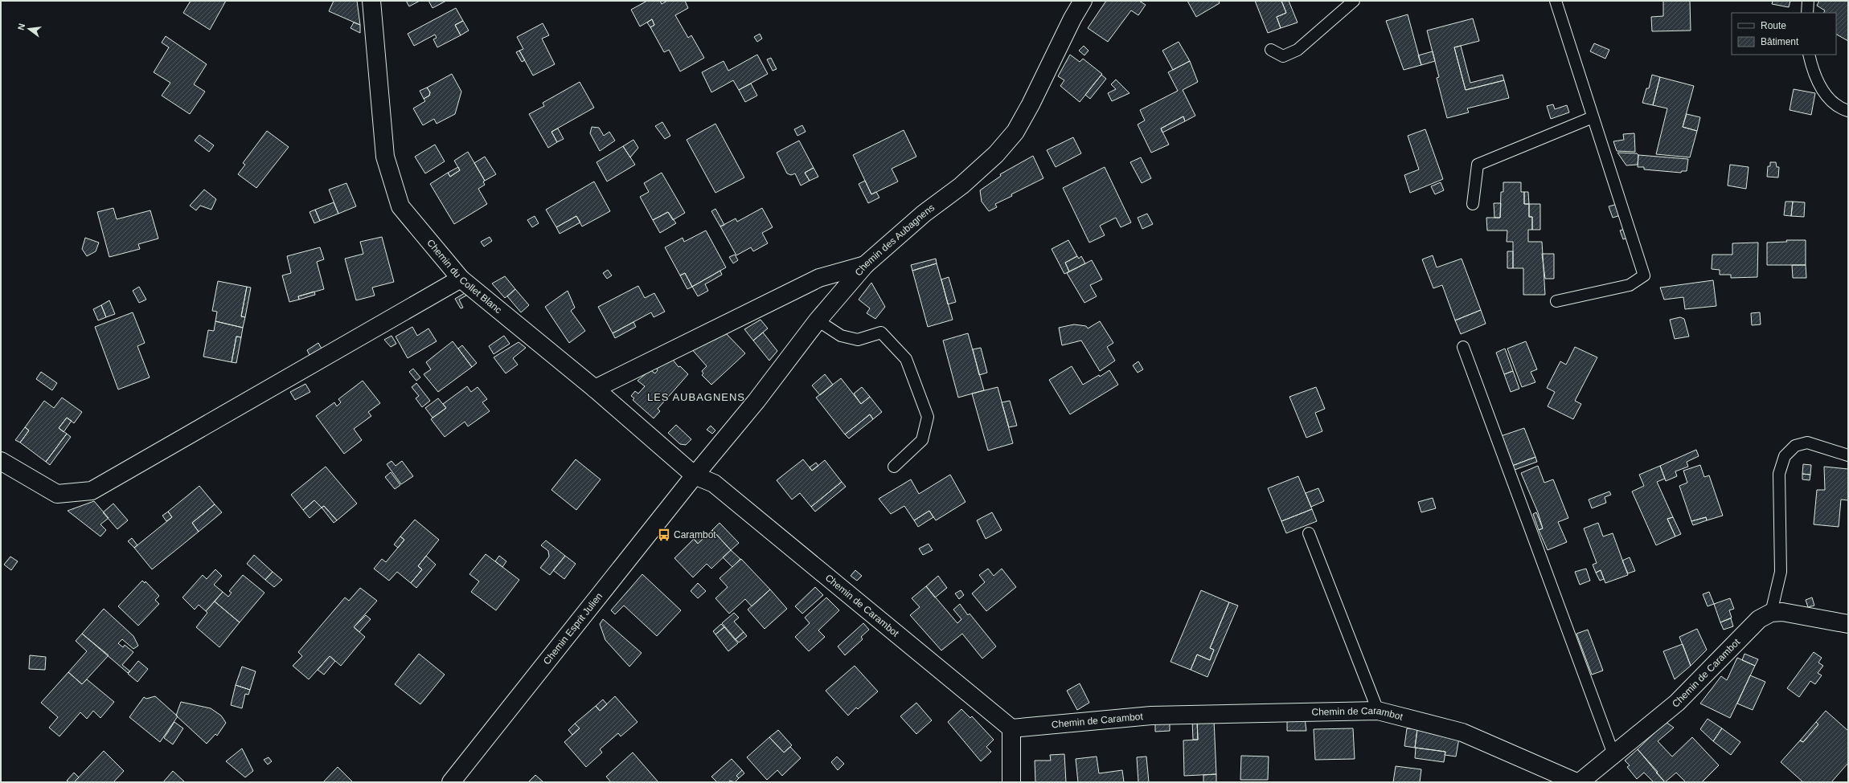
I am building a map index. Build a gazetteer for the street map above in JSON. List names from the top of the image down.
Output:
{
  "streets": {
    "street": [
      "Chemin des Aubagnens",
      "Chemin du Collet Blanc",
      "Chemin de Carambot",
      "Chemin Esprit Julien"
    ]
  },
  "crossings": [
    ["Chemin des Aubagnens", "Chemin du Collet Blanc"],
    ["Chemin des Aubagnens", "Chemin de Carambot"],
    ["Chemin des Aubagnens", "Chemin Esprit Julien"],
    ["Chemin du Collet Blanc", "Chemin de Carambot"],
    ["Chemin du Collet Blanc", "Chemin Esprit Julien"],
    ["Chemin de Carambot", "Chemin Esprit Julien"]
  ],
  "districts": ["LES AUBAGNENS"],
  "places": {
    "bus stop": ["Carambot"]
  },
  "legend": ["Route", "Bâtiment"],
  "north": "left"
}
